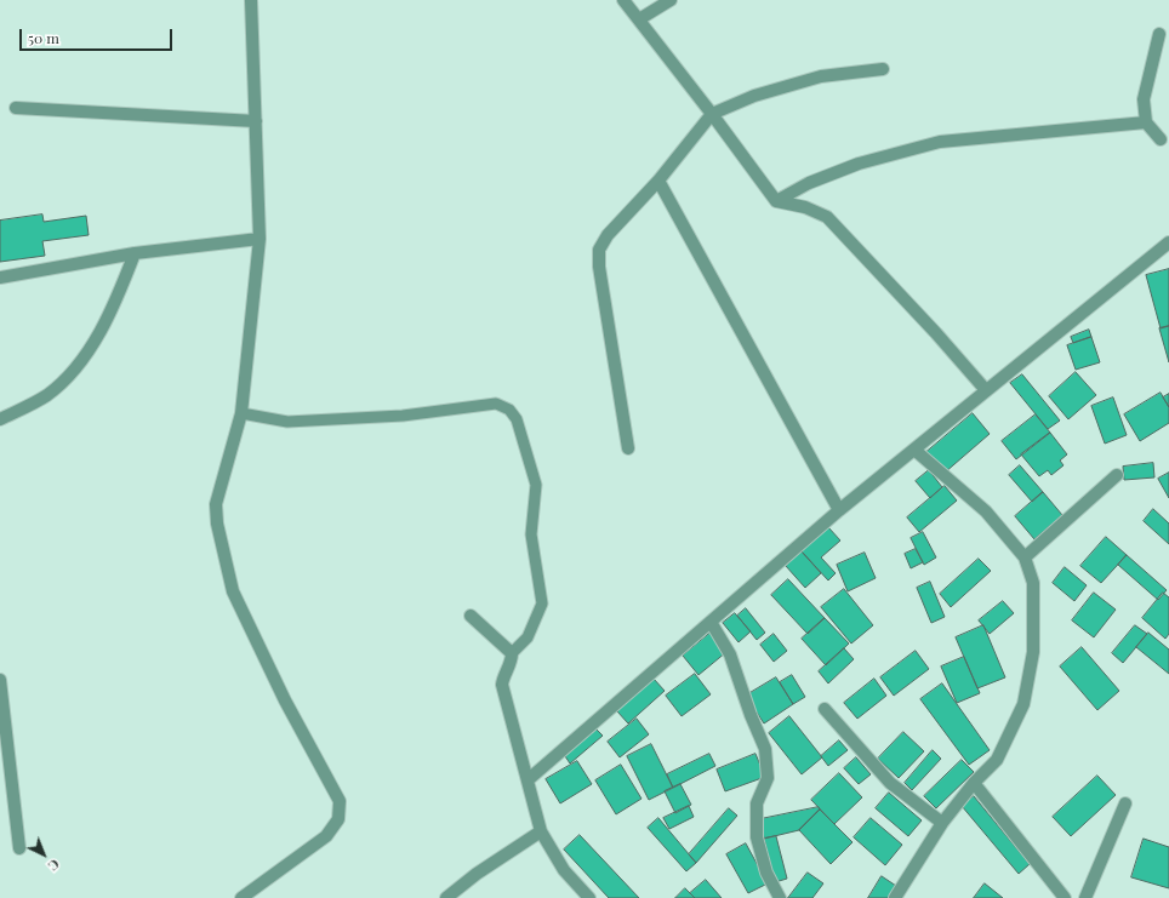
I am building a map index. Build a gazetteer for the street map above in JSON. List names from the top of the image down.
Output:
{
  "scale_bar": "50 m",
  "north": "bottom right"
}
